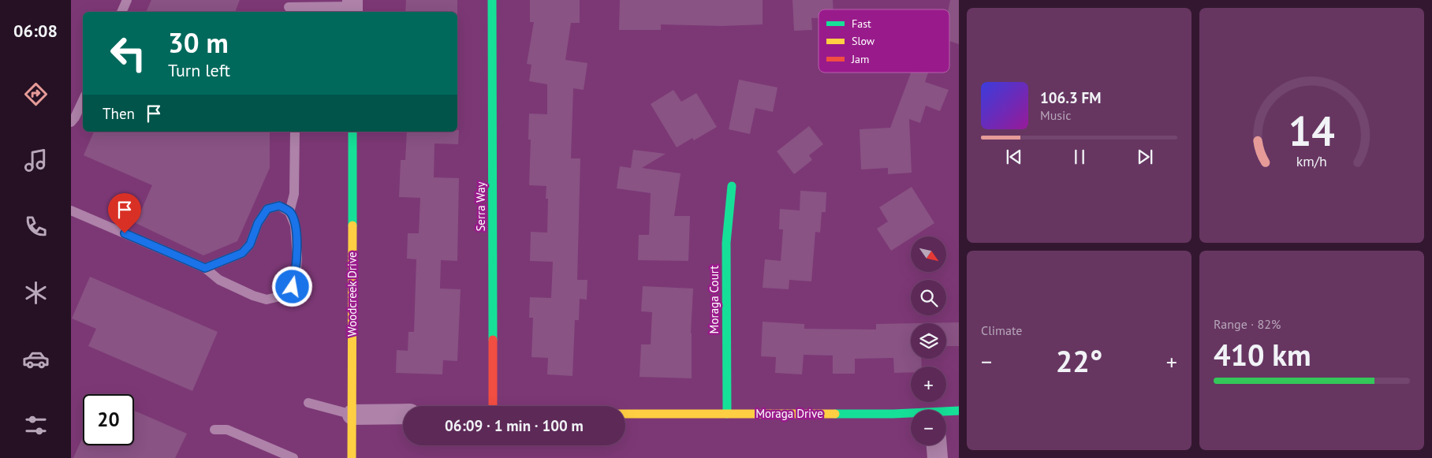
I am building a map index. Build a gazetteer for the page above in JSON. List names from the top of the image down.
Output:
{
  "streets": {
    "street": [
      "Serra Way",
      "Woodcreek Drive",
      "Moraga Court",
      "Moraga Drive"
    ]
  },
  "crossings": [
    ["Moraga Court", "Moraga Drive"]
  ],
  "legend": ["Fast", "Slow", "Jam"],
  "north": "bottom right",
  "page": {
    "tabs": "06:08",
    "turn": ["30 m", "Turn left"],
    "song": ["106.3 FM", "Music"],
    "then": "Then",
    "map_buttons": ["+", "−"],
    "tile": [
      "Climate",
      ["Range · 82%", "410 km"]
    ],
    "heat": ["−", "22°", "+"],
    "limit": "20",
    "trip": "06:09 · 1 min · 100 m",
    "gauge": ["14", "km/h"]
  }
}
